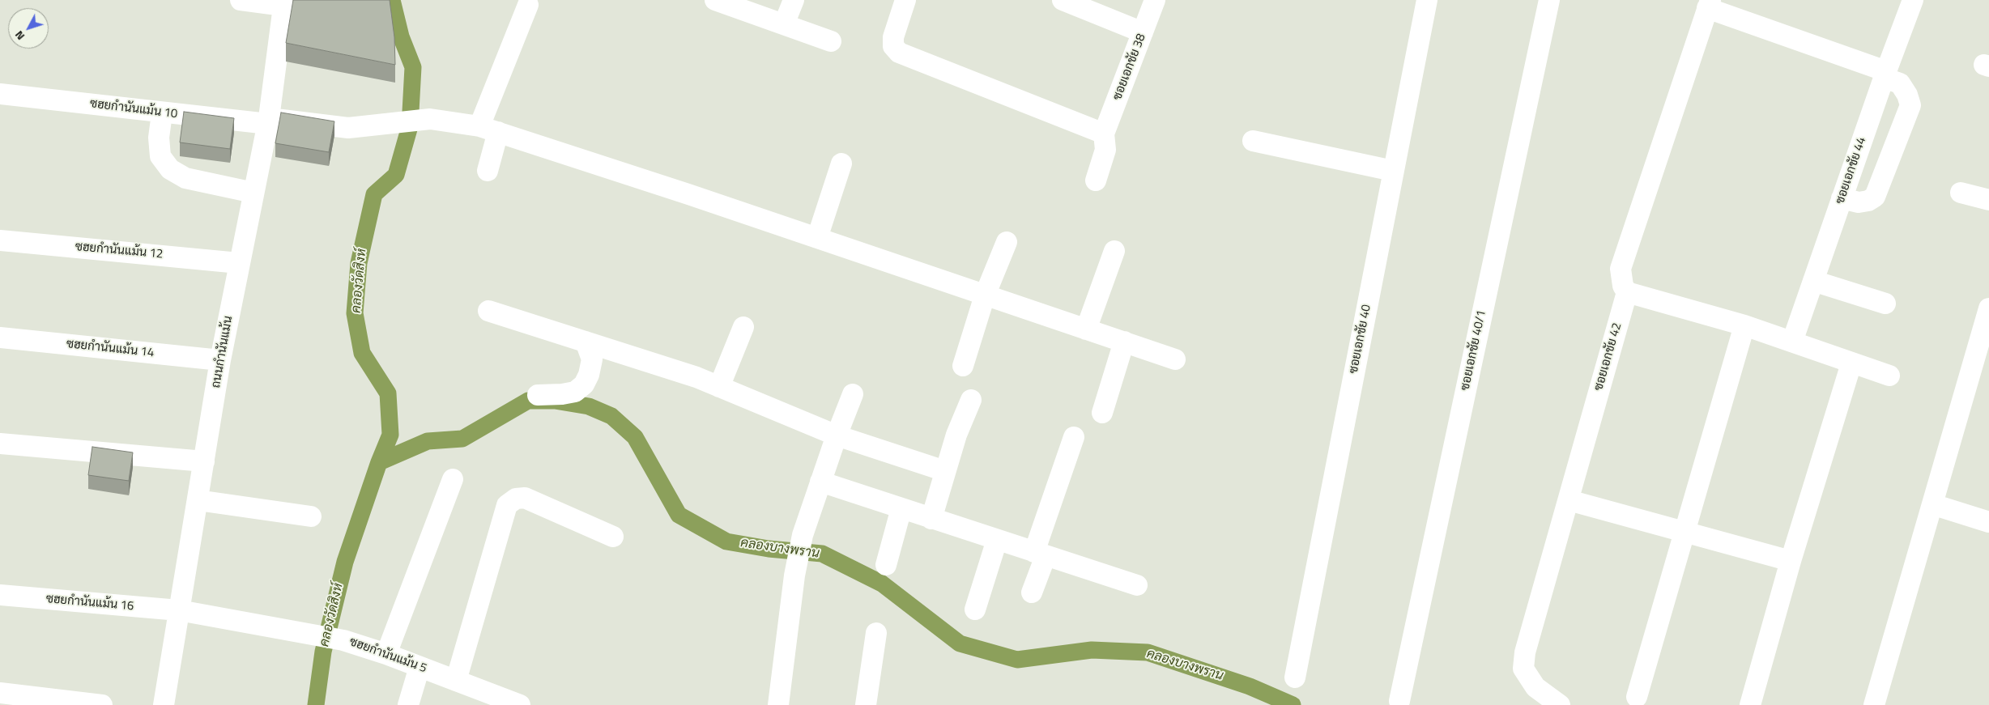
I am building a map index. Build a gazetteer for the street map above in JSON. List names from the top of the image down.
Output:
{
  "streets": {
    "street": [
      "ซอยเอกชัย 38",
      "ซฮยกำนันแม้น 10",
      "ซอยเอกชัย 44",
      "ซฮยกำนันแม้น 12",
      "ซอยเอกชัย 40",
      "ซฮยกำนันแม้น 14",
      "ซอยเอกชัย 40/1",
      "ถนนกำนันแม้น",
      "ซอยเอกชัย 42",
      "ซฮยกำนันแม้น 16",
      "ซฮยกำนันแม้น 5"
    ]
  },
  "crossings": [
    ["ซฮยกำนันแม้น 10", "ถนนกำนันแม้น"],
    ["ซฮยกำนันแม้น 12", "ถนนกำนันแม้น"],
    ["ซฮยกำนันแม้น 14", "ถนนกำนันแม้น"],
    ["ถนนกำนันแม้น", "ซฮยกำนันแม้น 16"],
    ["ถนนกำนันแม้น", "ซฮยกำนันแม้น 5"],
    ["ซฮยกำนันแม้น 16", "ซฮยกำนันแม้น 5"]
  ],
  "water": ["คลองวัดสิงห์", "คลองบางพราน"],
  "north": "bottom left"
}
